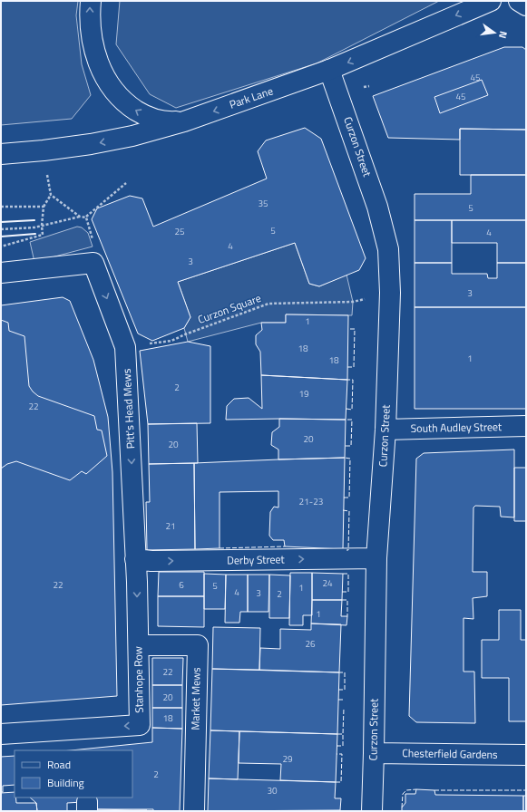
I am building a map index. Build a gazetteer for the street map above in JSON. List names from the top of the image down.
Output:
{
  "streets": {
    "main road": [
      "Park Lane",
      "Curzon Street",
      "Pitt's Head Mews",
      "South Audley Street",
      "Derby Street",
      "Stanhope Row",
      "Market Mews",
      "Chesterfield Gardens"
    ],
    "path": ["Curzon Square"]
  },
  "crossings": [
    ["Park Lane", "Curzon Street"],
    ["Curzon Street", "Curzon Square"],
    ["Curzon Street", "South Audley Street"],
    ["Curzon Street", "Derby Street"],
    ["Curzon Street", "Chesterfield Gardens"],
    ["Pitt's Head Mews", "Derby Street"],
    ["Pitt's Head Mews", "Stanhope Row"],
    ["Derby Street", "Stanhope Row"],
    ["Stanhope Row", "Market Mews"]
  ],
  "one_way": ["Park Lane", "Pitt's Head Mews", "Derby Street"],
  "house_numbers": [
    "45",
    "45",
    "35",
    "5",
    "5",
    "25",
    "4",
    "4",
    "3",
    "3",
    "1",
    "18",
    "1",
    "18",
    "2",
    "19",
    "22",
    "20",
    "20",
    "21-23",
    "21",
    "24",
    "22",
    "6",
    "5",
    "1",
    "4",
    "3",
    "2",
    "1",
    "26",
    "22",
    "20",
    "18",
    "29",
    "2",
    "30"
  ],
  "legend": ["Road", "Building"],
  "north": "right"
}
